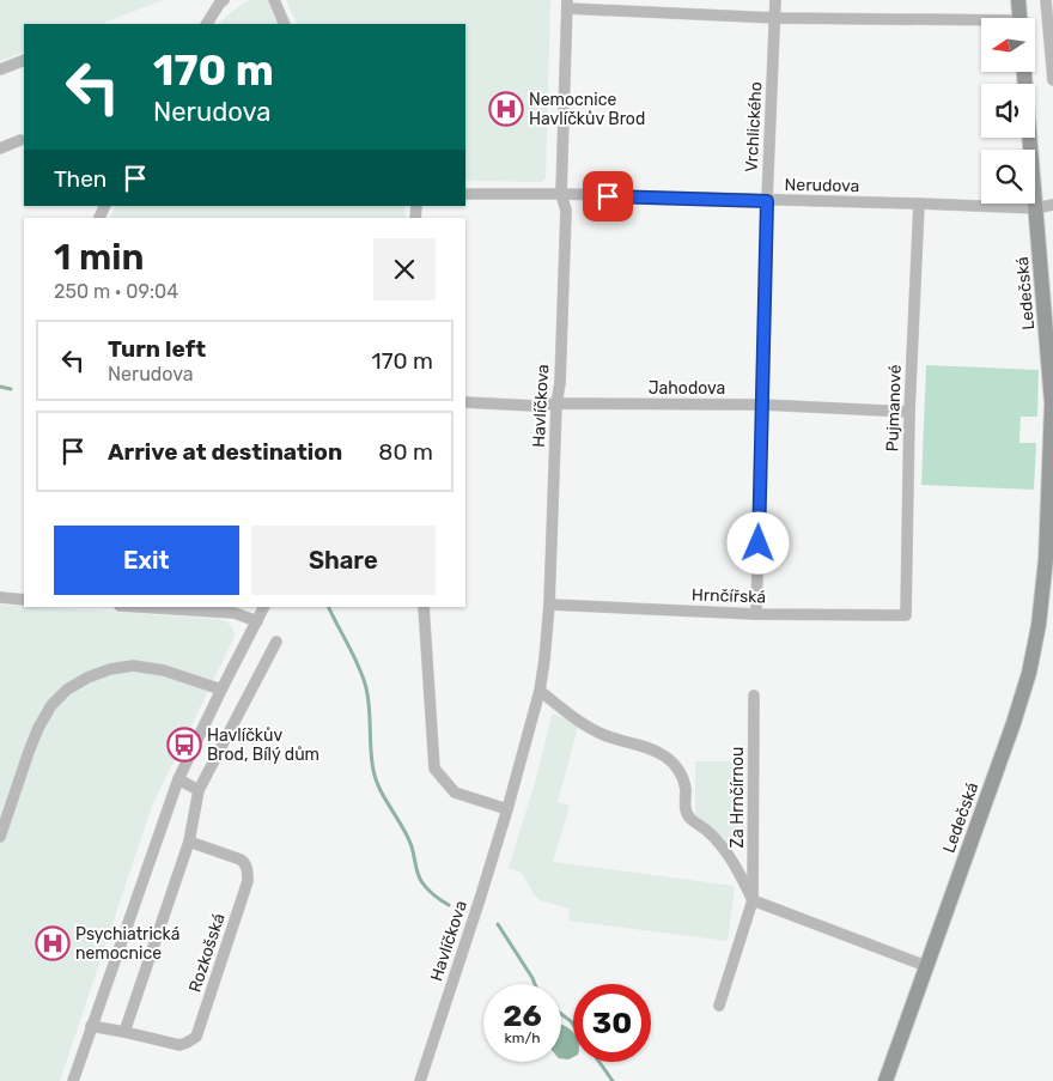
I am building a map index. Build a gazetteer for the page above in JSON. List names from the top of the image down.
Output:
{
  "streets": {
    "main road": ["Ledečská"],
    "street": [
      "Vrchlického",
      "Nerudova",
      "Jahodova",
      "Havlíčkova",
      "Pujmanové",
      "Hrnčířská",
      "Za Hrnčírnou",
      "Rozkošská"
    ]
  },
  "crossings": [
    ["Vrchlického", "Nerudova"],
    ["Vrchlického", "Jahodova"],
    ["Vrchlického", "Hrnčířská"],
    ["Nerudova", "Ledečská"],
    ["Nerudova", "Havlíčkova"],
    ["Nerudova", "Pujmanové"],
    ["Jahodova", "Havlíčkova"],
    ["Jahodova", "Pujmanové"],
    ["Havlíčkova", "Hrnčířská"],
    ["Pujmanové", "Hrnčířská"]
  ],
  "places": {
    "hospital": ["Nemocnice Havlíčkův Brod", "Psychiatrická nemocnice"],
    "bus stop": ["Havlíčkův Brod, Bílý dům"]
  },
  "north": "left",
  "page": {
    "turn": ["170 m", "Nerudova"],
    "then": "Then",
    "heading": ["1 min", "250 m · 09:04"],
    "list": [
      {
        "name": "Turn left",
        "note": "Nerudova",
        "value": "170 m"
      },
      {
        "name": "Arrive at destination",
        "value": "80 m"
      }
    ],
    "buttons": ["Exit", "Share"],
    "speed": "26 km/h",
    "limit": "30"
  }
}
